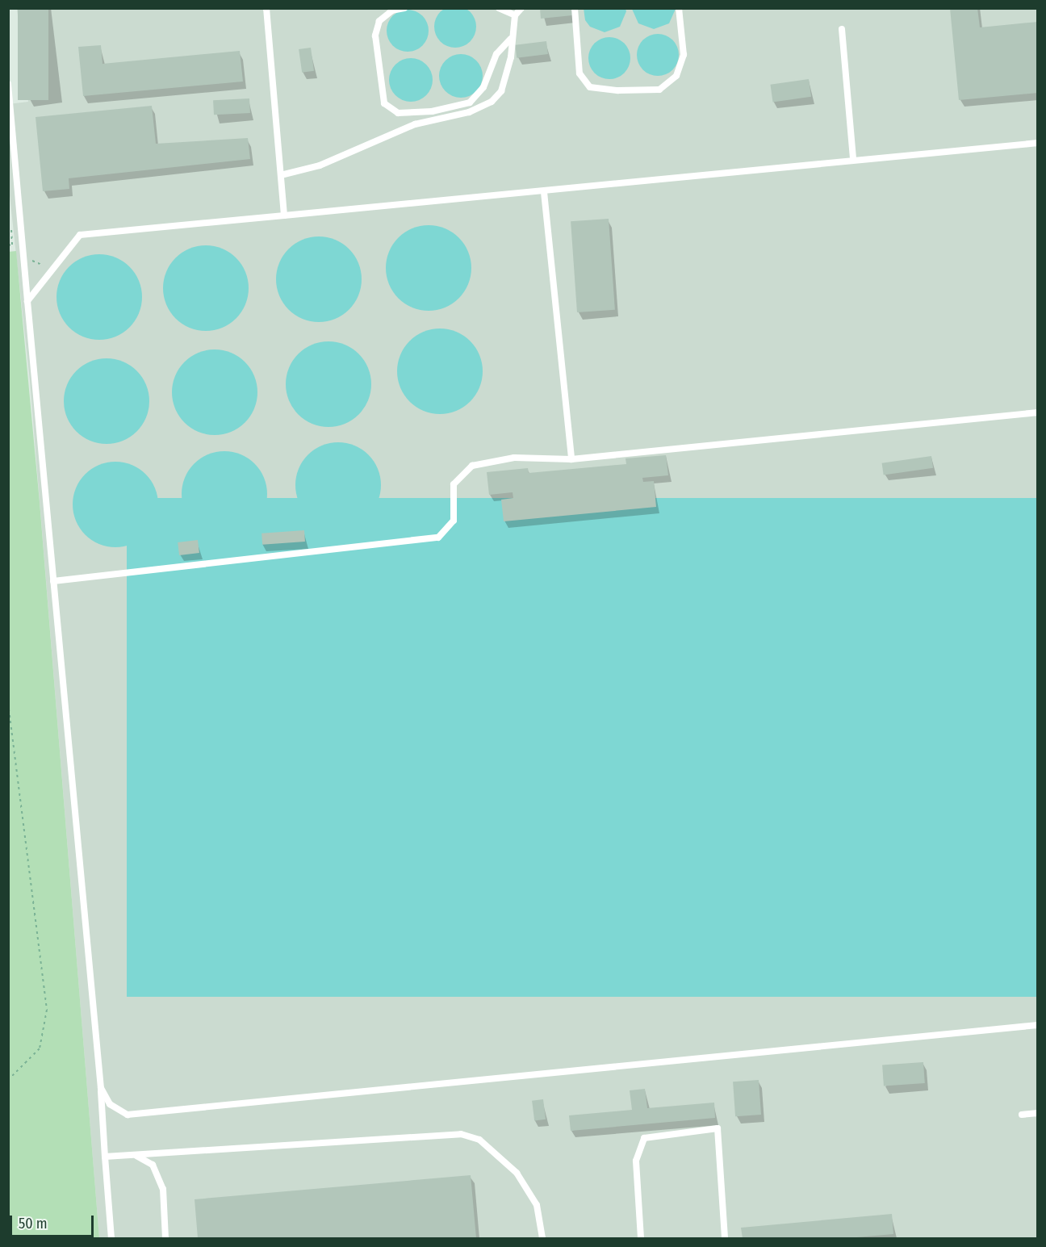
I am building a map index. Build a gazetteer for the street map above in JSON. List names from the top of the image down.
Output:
{
  "scale_bar": "50 m"
}
